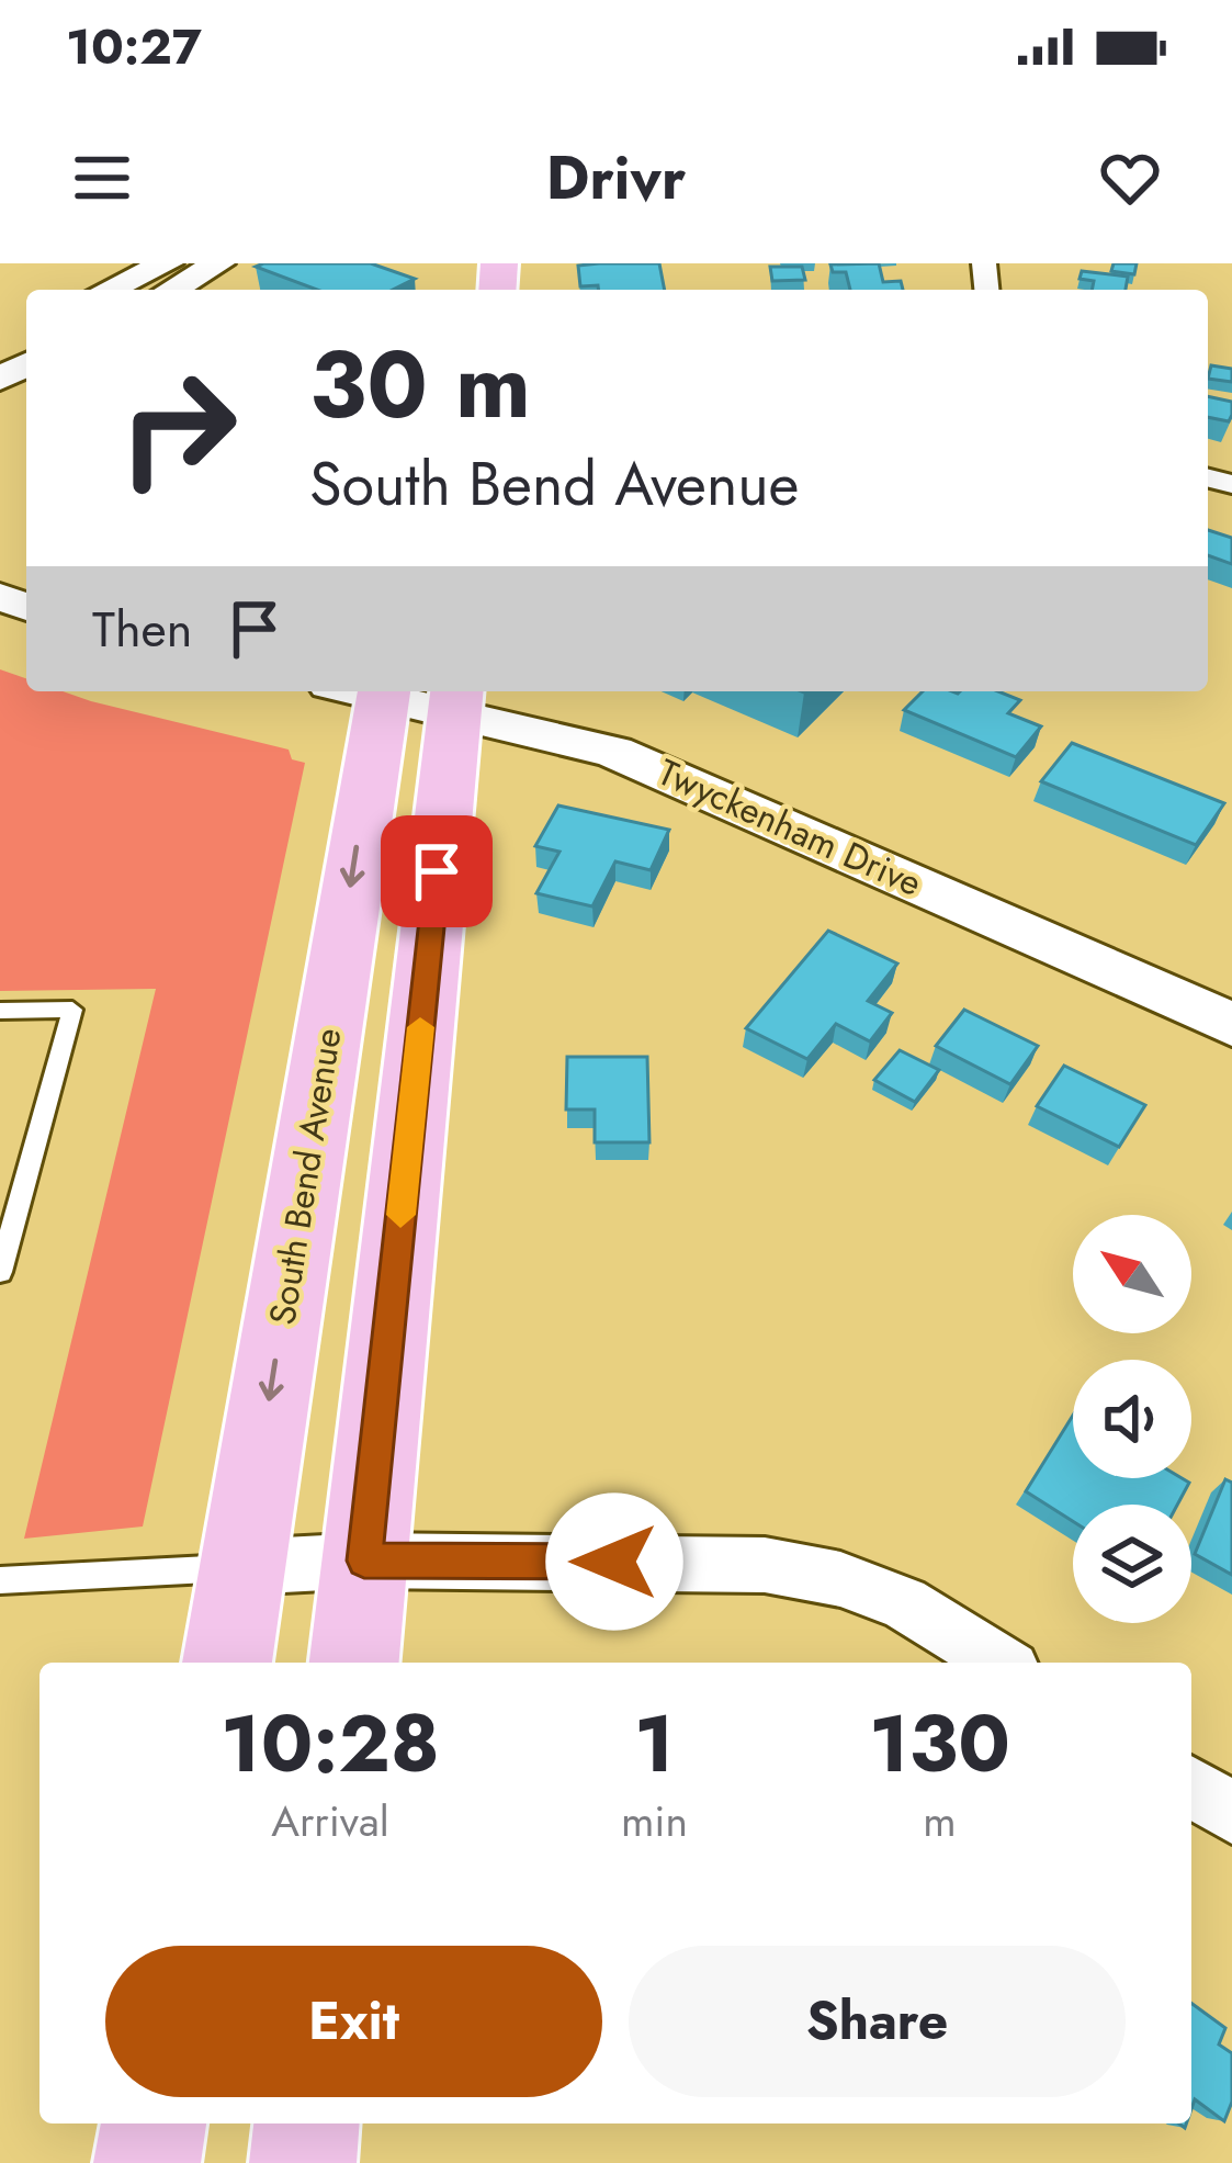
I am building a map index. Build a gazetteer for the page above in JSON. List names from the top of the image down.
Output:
{
  "streets": {
    "main road": ["South Bend Avenue"],
    "street": ["Twyckenham Drive"]
  },
  "north": "top left",
  "page": {
    "status": "10:27",
    "header": "Drivr",
    "turn": ["30 m", "South Bend Avenue"],
    "then": "Then",
    "eta": [
      "10:28",
      "Arrival",
      "1",
      "min",
      "130",
      "m"
    ],
    "buttons": ["Exit", "Share"]
  }
}
